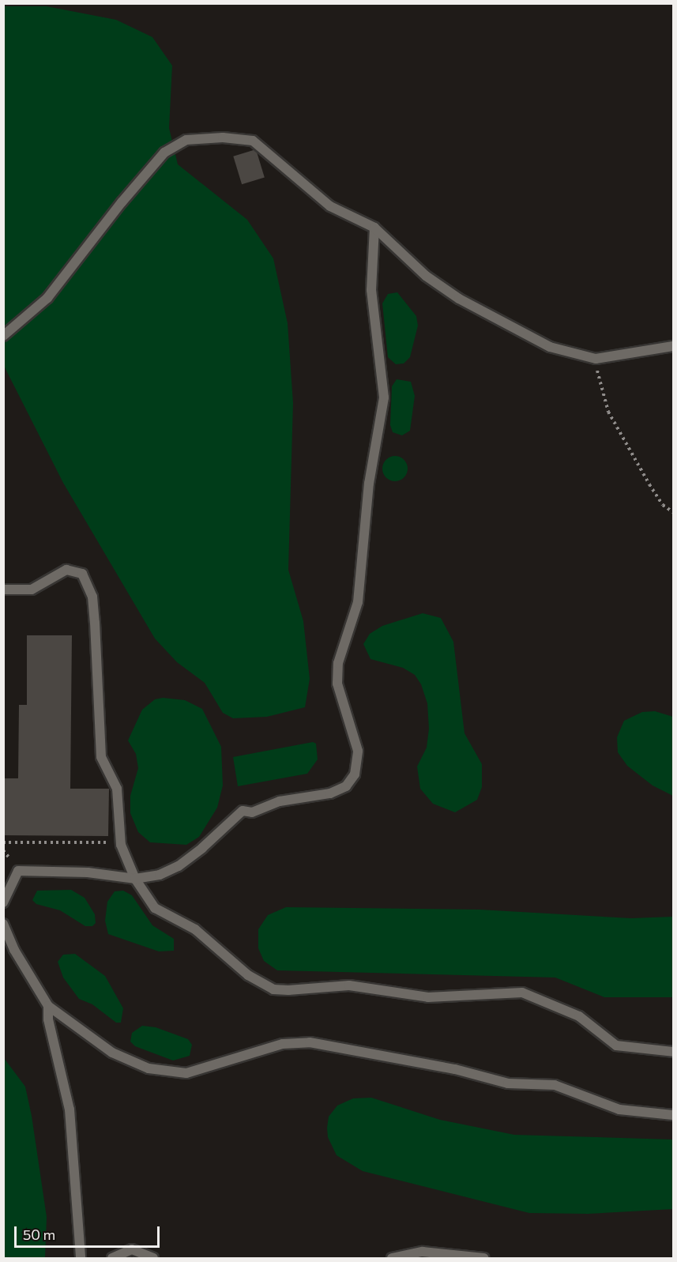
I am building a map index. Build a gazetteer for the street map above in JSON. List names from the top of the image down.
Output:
{
  "scale_bar": "50 m"
}
